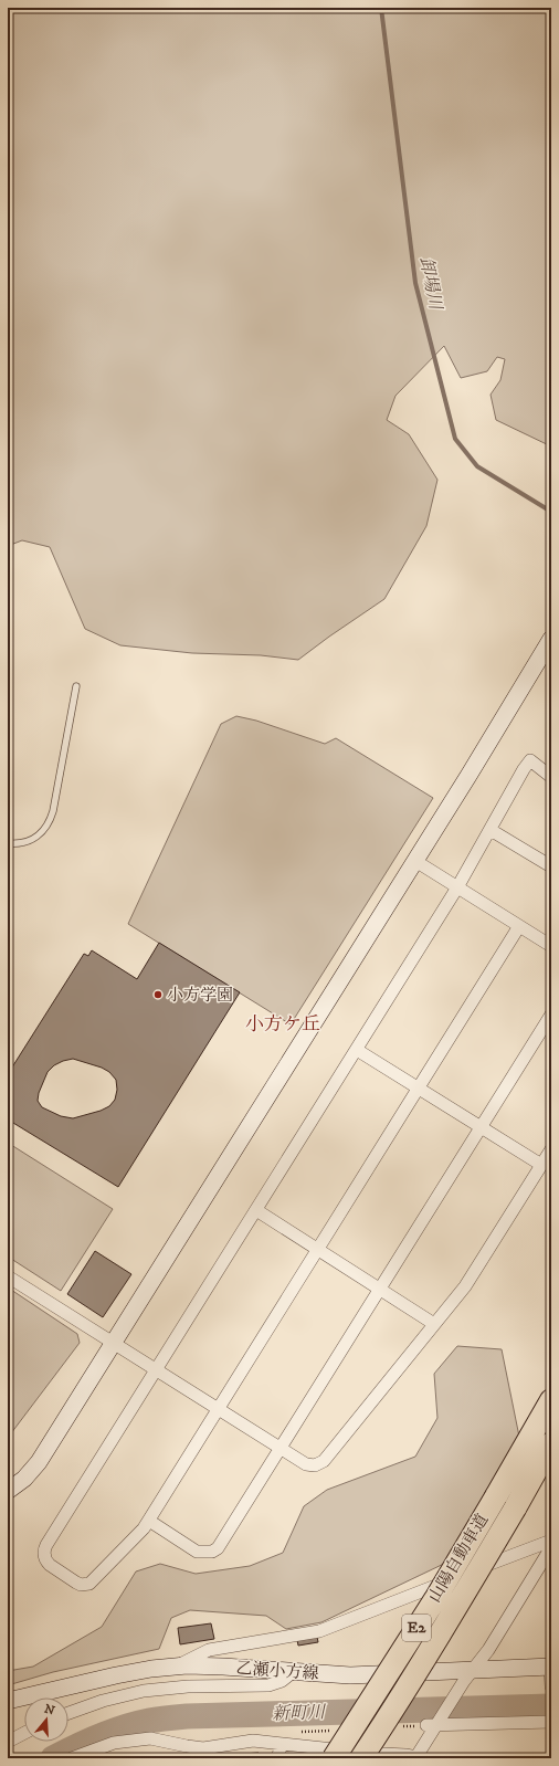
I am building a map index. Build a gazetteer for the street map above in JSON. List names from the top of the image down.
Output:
{
  "streets": {
    "highway": ["山陽自動車道", "E2"],
    "street": ["乙瀬小方線"]
  },
  "districts": ["小方ケ丘"],
  "water": ["卸場川", "新町川"],
  "places": ["小方学園"],
  "north": "top"
}
